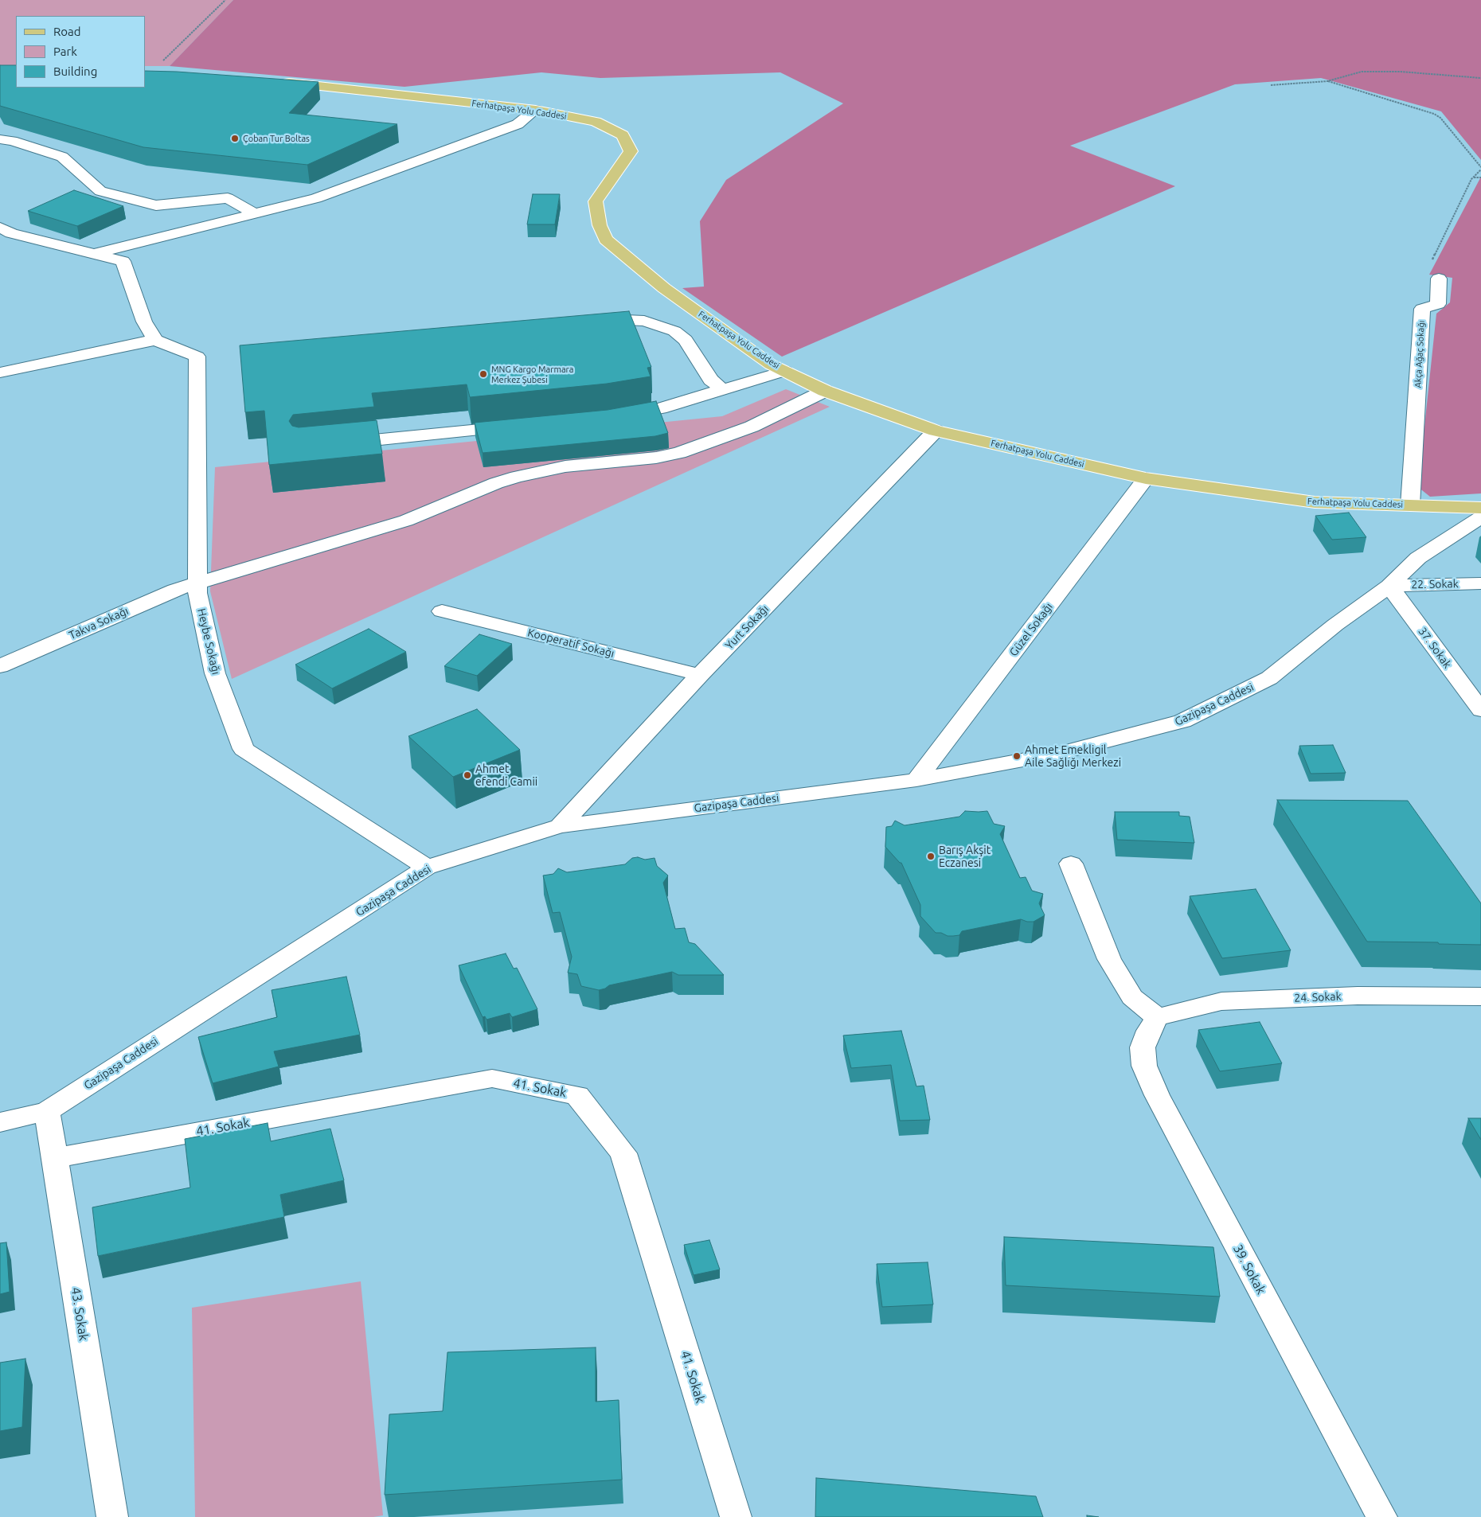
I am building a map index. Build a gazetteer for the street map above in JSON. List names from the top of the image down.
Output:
{
  "streets": {
    "main road": ["Ferhatpaşa Yolu Caddesi"],
    "street": [
      "Akça Ağaç Sokağı",
      "22. Sokak",
      "Takva Sokağı",
      "Yurt Sokağı",
      "Güzel Sokağı",
      "Heybe Sokağı",
      "Kooperatif Sokağı",
      "37. Sokak",
      "Gazipaşa Caddesi",
      "24. Sokak",
      "41. Sokak",
      "39. Sokak",
      "43. Sokak"
    ]
  },
  "crossings": [
    ["Ferhatpaşa Yolu Caddesi", "Akça Ağaç Sokağı"],
    ["Ferhatpaşa Yolu Caddesi", "Takva Sokağı"],
    ["Ferhatpaşa Yolu Caddesi", "Yurt Sokağı"],
    ["Ferhatpaşa Yolu Caddesi", "Güzel Sokağı"],
    ["22. Sokak", "37. Sokak"],
    ["22. Sokak", "Gazipaşa Caddesi"],
    ["Takva Sokağı", "Heybe Sokağı"],
    ["Yurt Sokağı", "Kooperatif Sokağı"],
    ["Yurt Sokağı", "Gazipaşa Caddesi"],
    ["Güzel Sokağı", "Gazipaşa Caddesi"],
    ["Heybe Sokağı", "Gazipaşa Caddesi"],
    ["37. Sokak", "Gazipaşa Caddesi"],
    ["Gazipaşa Caddesi", "43. Sokak"],
    ["24. Sokak", "39. Sokak"],
    ["41. Sokak", "43. Sokak"]
  ],
  "places": [
    "Çoban Tur Boltas",
    "MNG Kargo Marmara Merkez Şubesi",
    "Ahmet Emekligil Aile Sağlığı Merkezi",
    "Ahmet efendi Camii",
    "Barış Akşit Eczanesi"
  ],
  "legend": ["Road", "Park", "Building"]
}
